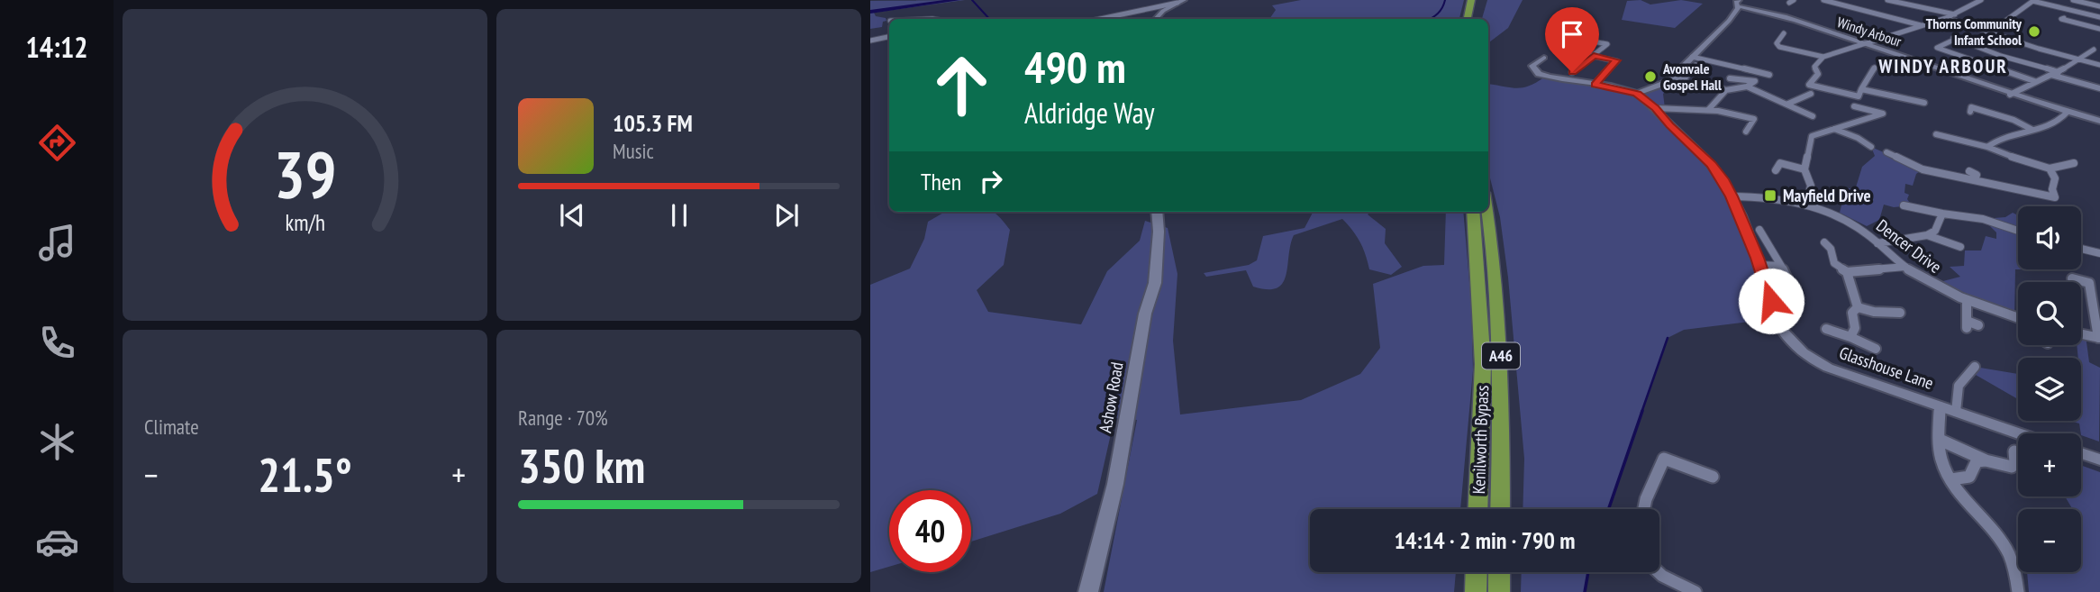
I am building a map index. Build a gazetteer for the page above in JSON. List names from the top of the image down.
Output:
{
  "streets": {
    "highway": ["A46", "Kenilworth Bypass"],
    "main road": ["Ashow Road"],
    "street": ["Windy Arbour", "Dencer Drive", "Glasshouse Lane"]
  },
  "crossings": [
    ["Dencer Drive", "Glasshouse Lane"]
  ],
  "districts": ["WINDY ARBOUR"],
  "places": {
    "other": ["Thorns Community Infant School", "Avonvale Gospel Hall"],
    "transit": ["Mayfield Drive"]
  },
  "page": {
    "tabs": "14:12",
    "turn": ["490 m", "Aldridge Way"],
    "song": ["105.3 FM", "Music"],
    "then": "Then",
    "map_buttons": ["+", "−"],
    "tile": [
      "Climate",
      ["Range · 70%", "350 km"]
    ],
    "heat": ["−", "21.5°", "+"],
    "limit": "40",
    "trip": "14:14 · 2 min · 790 m",
    "gauge": ["39", "km/h"]
  }
}
